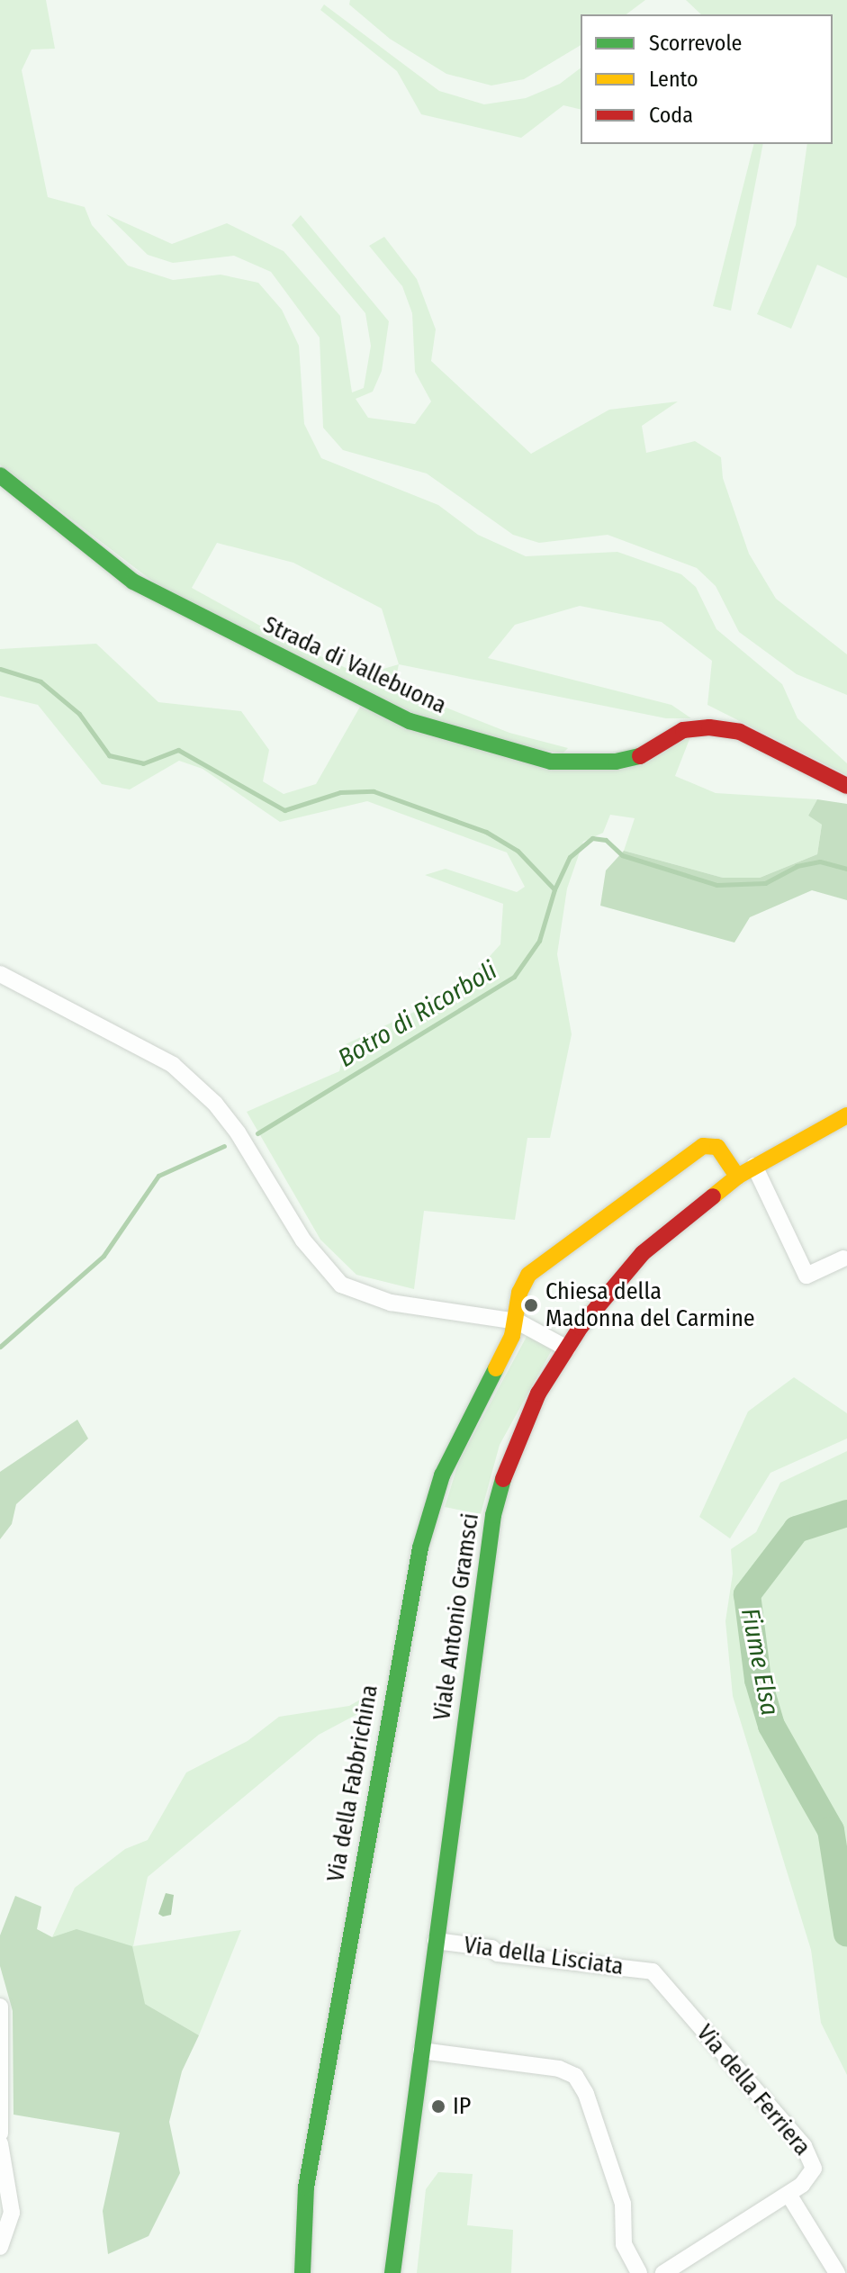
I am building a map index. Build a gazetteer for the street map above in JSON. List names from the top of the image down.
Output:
{
  "streets": {
    "street": [
      "Strada di Vallebuona",
      "Viale Antonio Gramsci",
      "Via della Fabbrichina",
      "Via della Lisciata",
      "Via della Ferriera"
    ]
  },
  "crossings": [
    ["Viale Antonio Gramsci", "Via della Fabbrichina"],
    ["Viale Antonio Gramsci", "Via della Lisciata"],
    ["Via della Lisciata", "Via della Ferriera"]
  ],
  "water": ["Botro di Ricorboli", "Fiume Elsa"],
  "places": ["Chiesa della Madonna del Carmine", "IP"],
  "legend": ["Scorrevole", "Lento", "Coda"]
}
